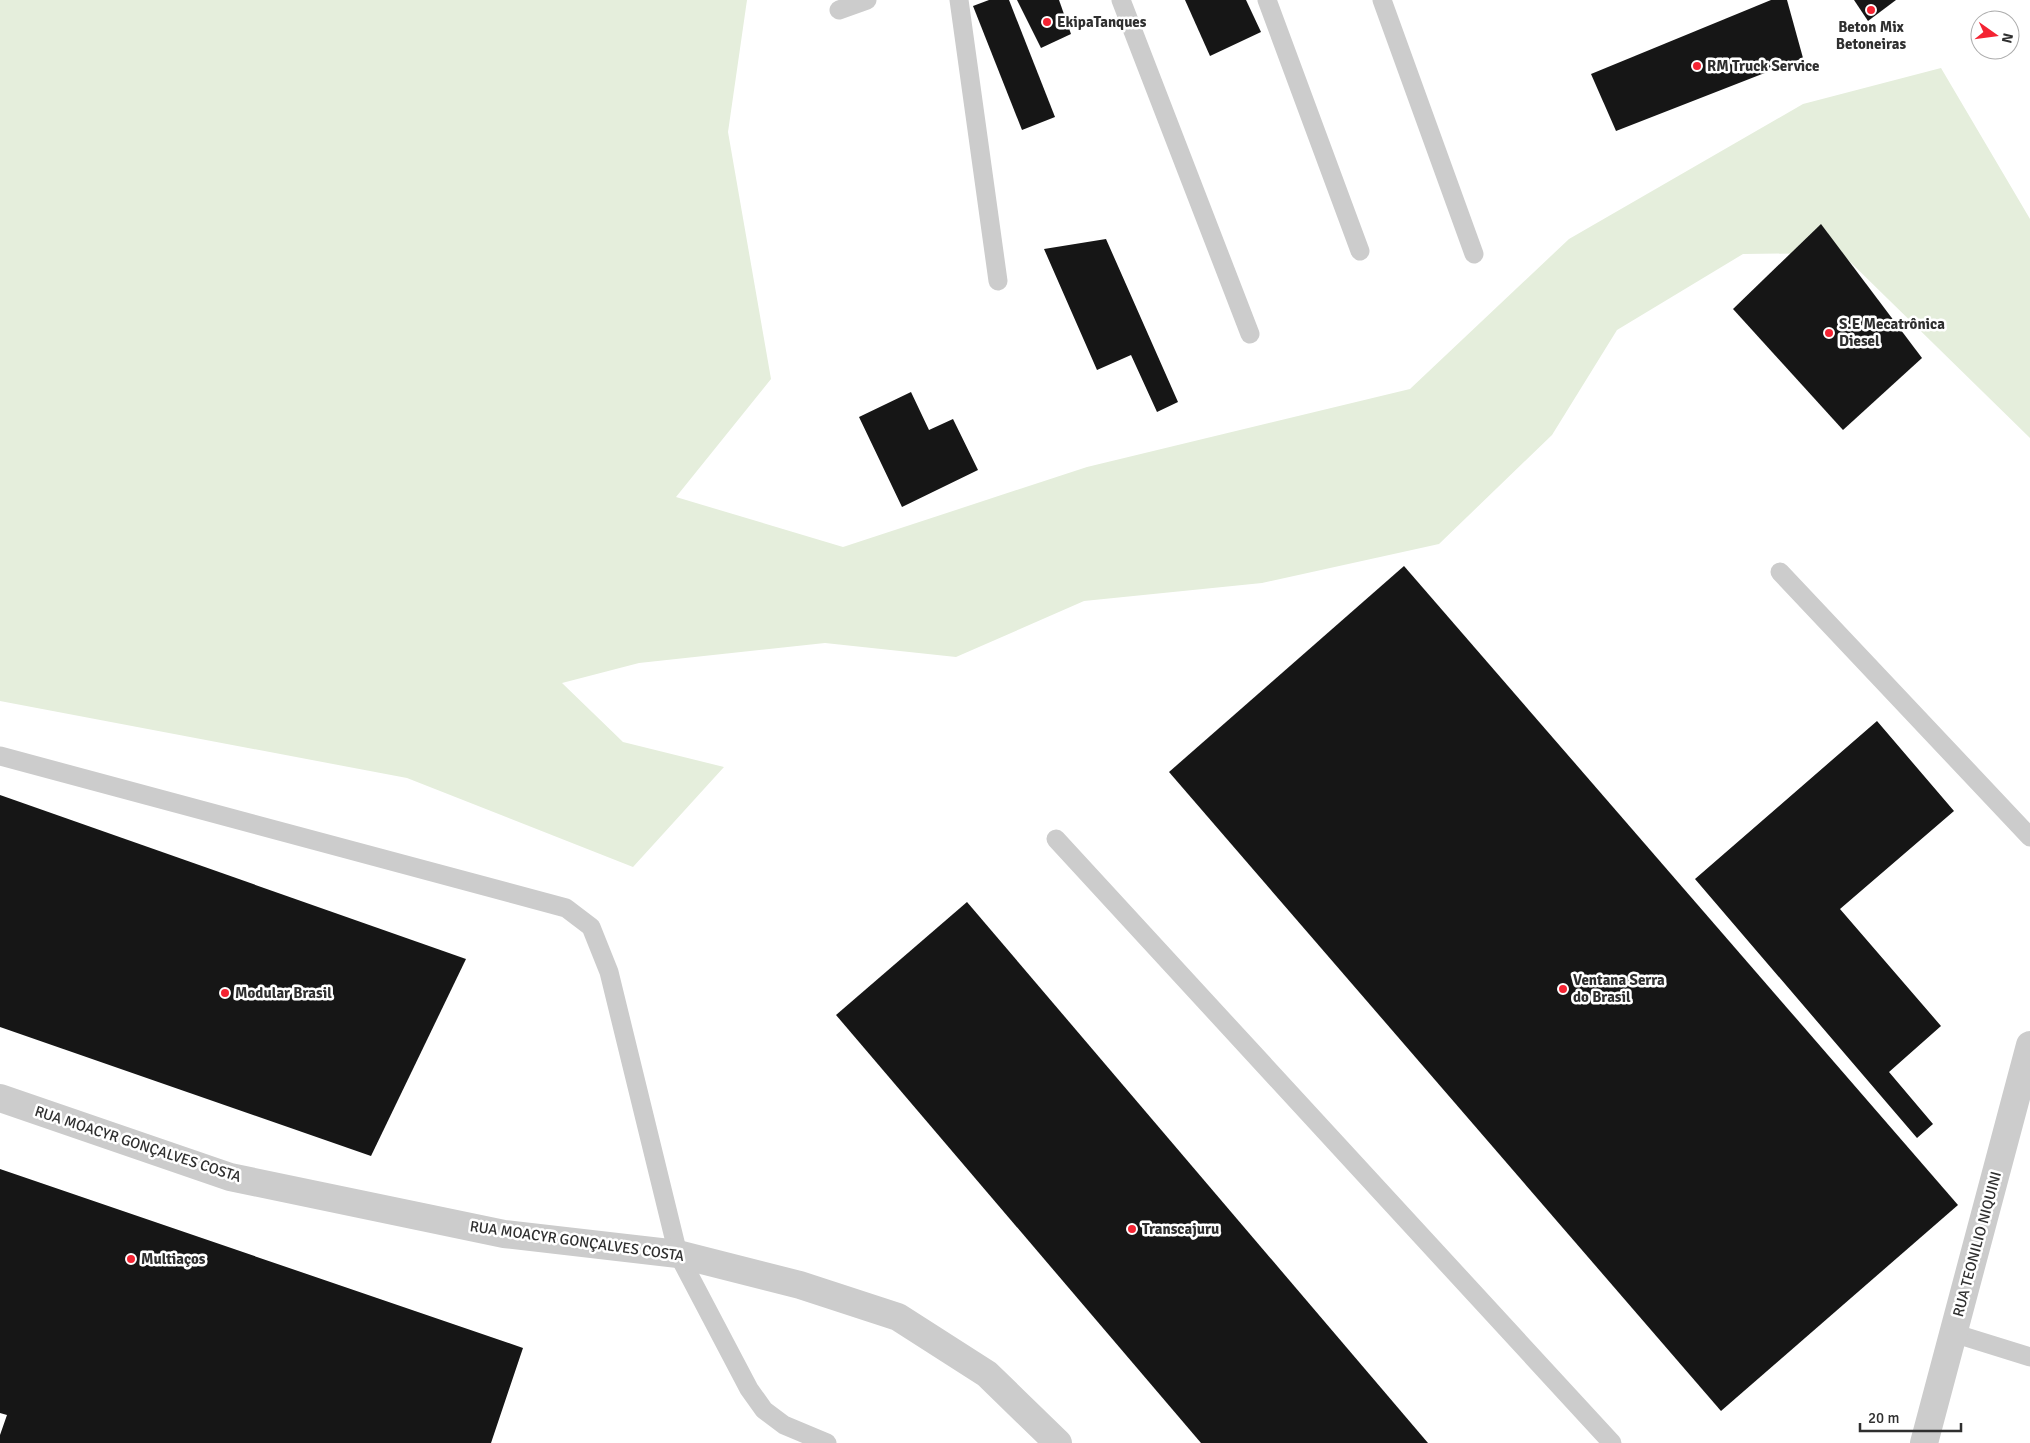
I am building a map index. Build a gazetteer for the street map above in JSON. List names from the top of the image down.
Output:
{
  "streets": {
    "street": ["RUA MOACYR GONÇALVES COSTA", "RUA TEONILIO NIQUINI"]
  },
  "places": [
    "Beton Mix Betoneiras",
    "EkipaTanques",
    "RM Truck Service",
    "S.E Mecatrônica Diesel",
    "Ventana Serra do Brasil",
    "Modular Brasil",
    "Transcajuru",
    "Multiaços"
  ],
  "scale_bar": "20 m",
  "north": "right"
}
